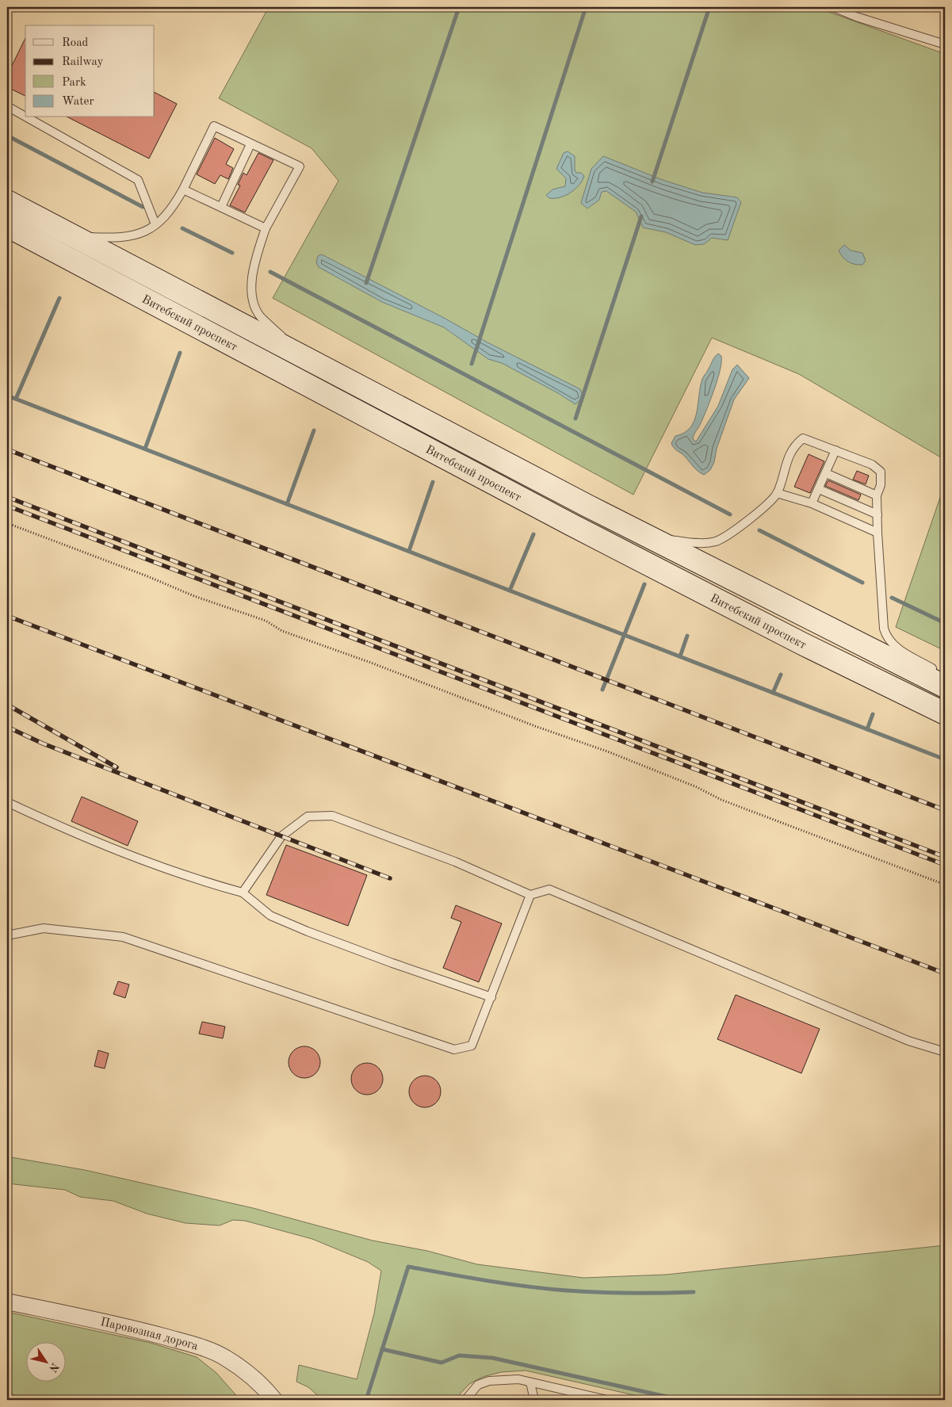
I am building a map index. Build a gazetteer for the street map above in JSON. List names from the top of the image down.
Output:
{
  "streets": {
    "main road": ["Витебский проспект"],
    "street": ["Паровозная дорога"]
  },
  "legend": [
    "Road",
    "Railway",
    "Park",
    "Water"
  ],
  "north": "bottom right"
}
